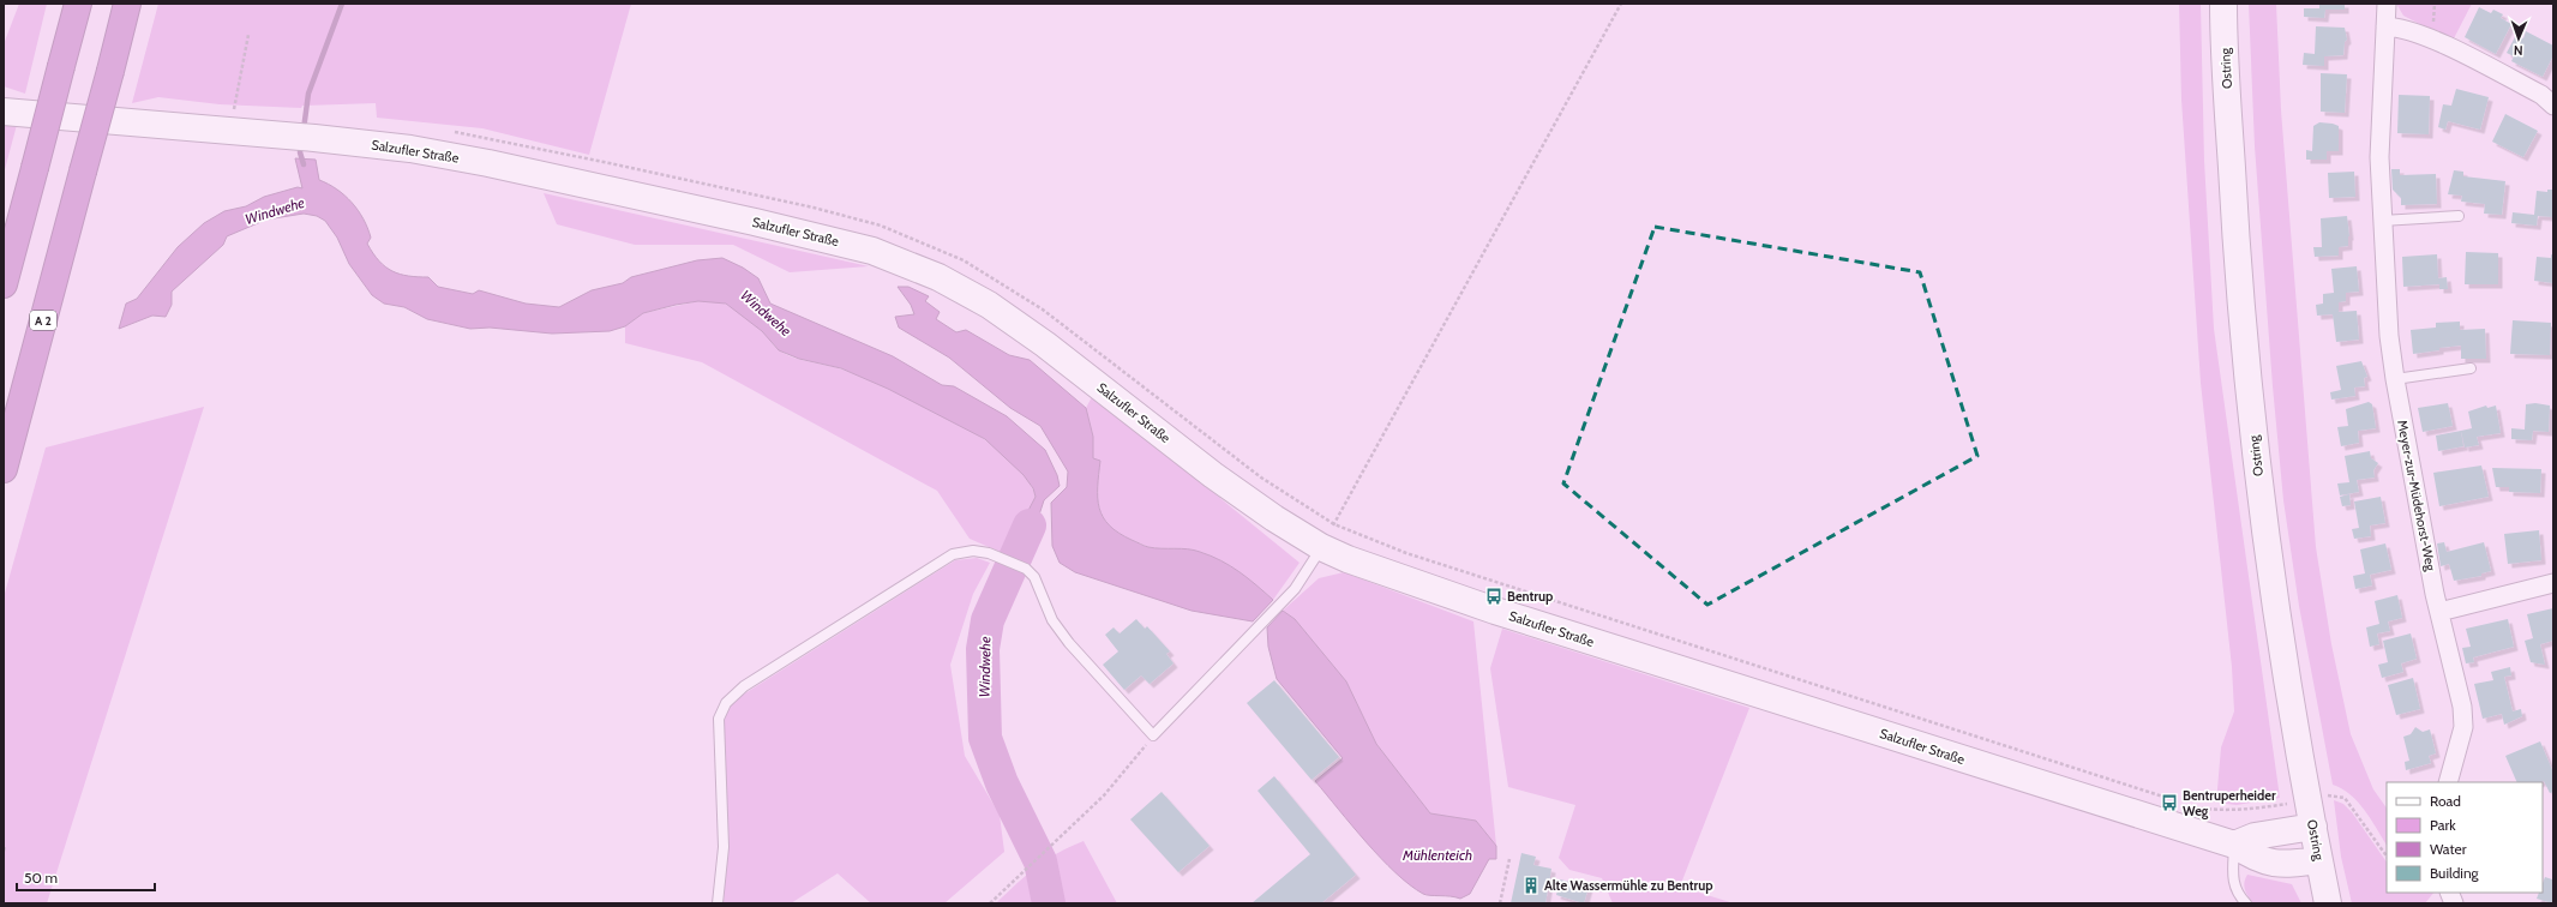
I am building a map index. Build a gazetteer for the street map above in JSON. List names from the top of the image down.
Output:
{
  "streets": {
    "highway": ["A 2"],
    "main road": ["Ostring", "Salzufler Straße"],
    "street": ["Meyer-zur-Müdehorst-Weg"]
  },
  "crossings": [
    ["Ostring", "Salzufler Straße"]
  ],
  "water": ["Windwehe", "Mühlenteich"],
  "places": {
    "bus stop": ["Bentrup", "Bentruperheider Weg"],
    "building": ["Alte Wassermühle zu Bentrup"]
  },
  "legend": [
    "Road",
    "Park",
    "Water",
    "Building"
  ],
  "scale_bar": "50 m",
  "north": "bottom"
}
